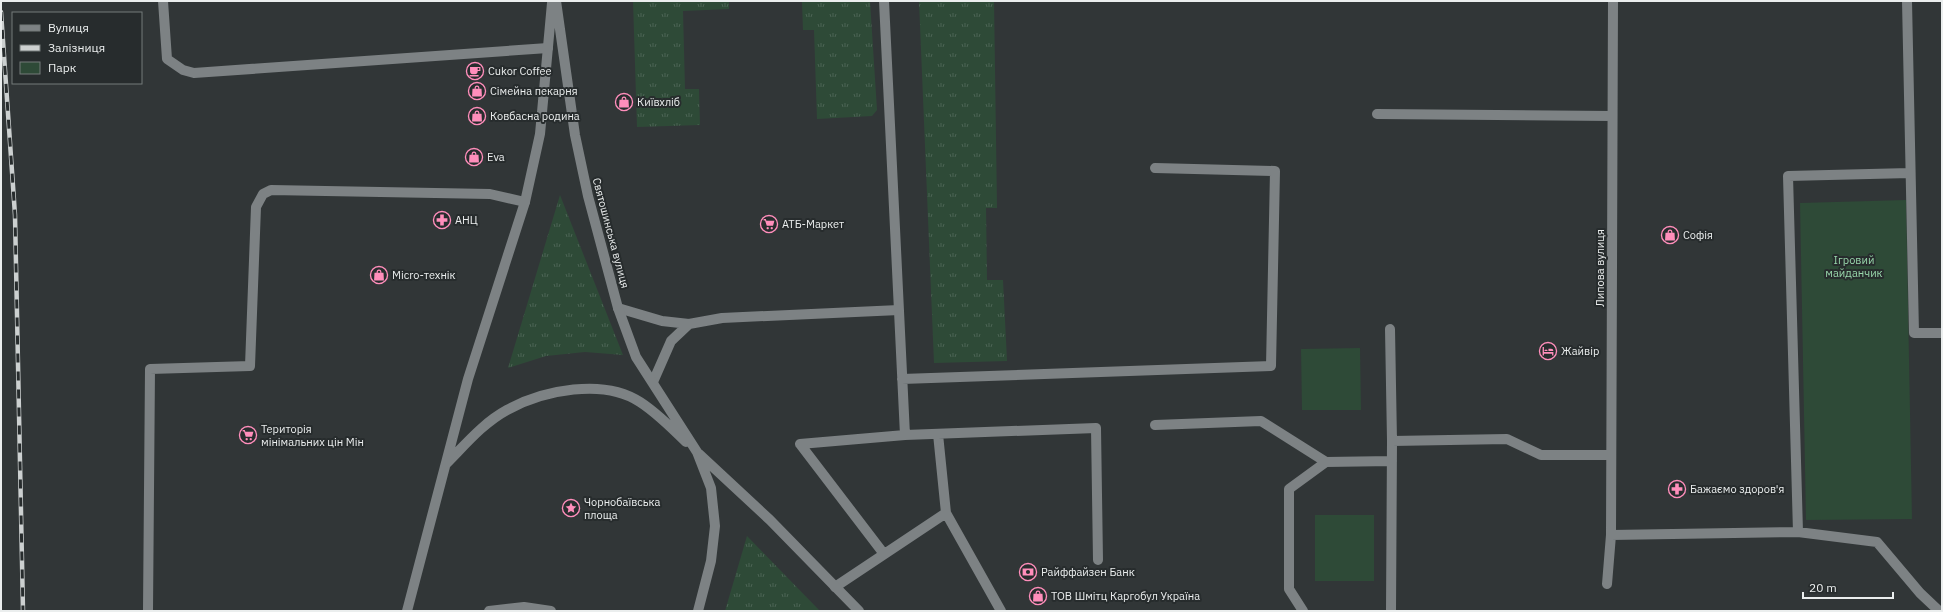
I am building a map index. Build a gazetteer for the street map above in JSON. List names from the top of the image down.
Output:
{
  "streets": {
    "main road": ["Святошинська вулиця", "Липова вулиця"]
  },
  "parks": ["Ігровий майданчик"],
  "places": {
    "cafe": ["Cukor Coffee"],
    "shop": [
      "Сімейна пекарня",
      "Київхліб",
      "Ковбасна родина",
      "Eva",
      "Софія",
      "Micro-технік",
      "ТОВ Шмітц Каргобул Україна"
    ],
    "pharmacy": ["АНЦ", "Бажаємо здоров'я"],
    "supermarket": ["АТБ-Маркет", "Територія мінімальних цін Мін"],
    "hotel": ["Жайвір"],
    "place": ["Чорнобаївська площа"],
    "bank": ["Райффайзен Банк"]
  },
  "legend": ["Вулиця", "Залізниця", "Парк"],
  "scale_bar": "20 m"
}
